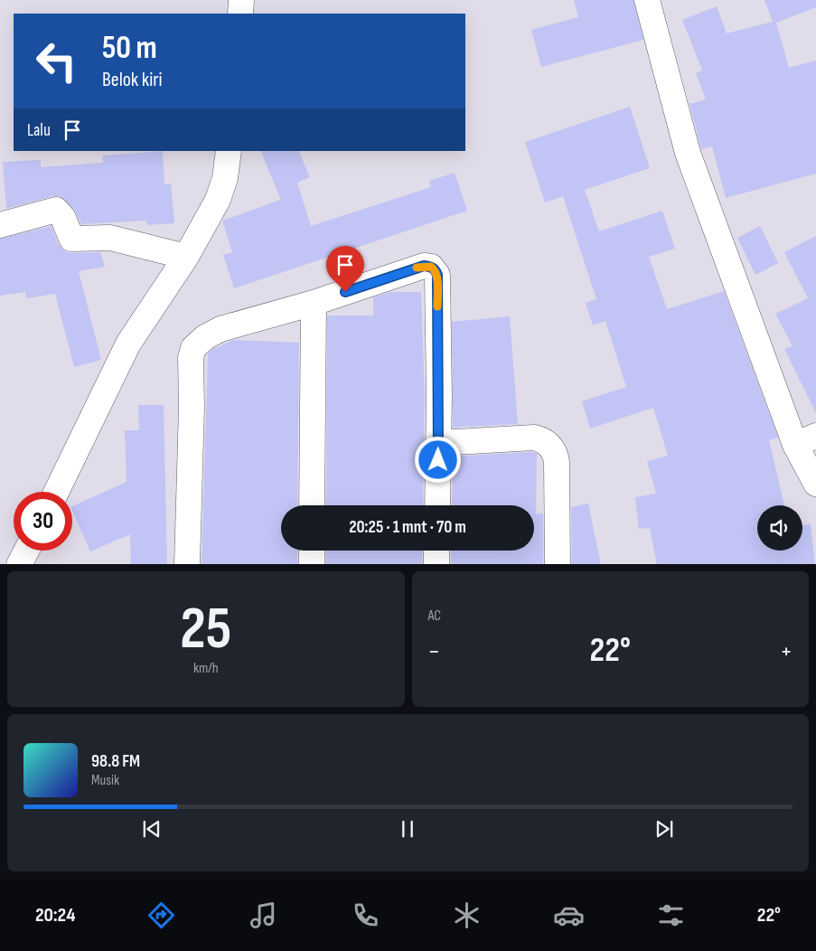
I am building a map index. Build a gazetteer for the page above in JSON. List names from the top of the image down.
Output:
{
  "page": {
    "turn": ["50 m", "Belok kiri"],
    "then": "Lalu",
    "limit": "30",
    "trip": "20:25 · 1 mnt · 70 m",
    "tile": [
      ["25", "km/h"],
      "AC"
    ],
    "heat": ["−", "22°", "+"],
    "song": ["98.8 FM", "Musik"],
    "tabs": ["20:24", "22°"]
  }
}
